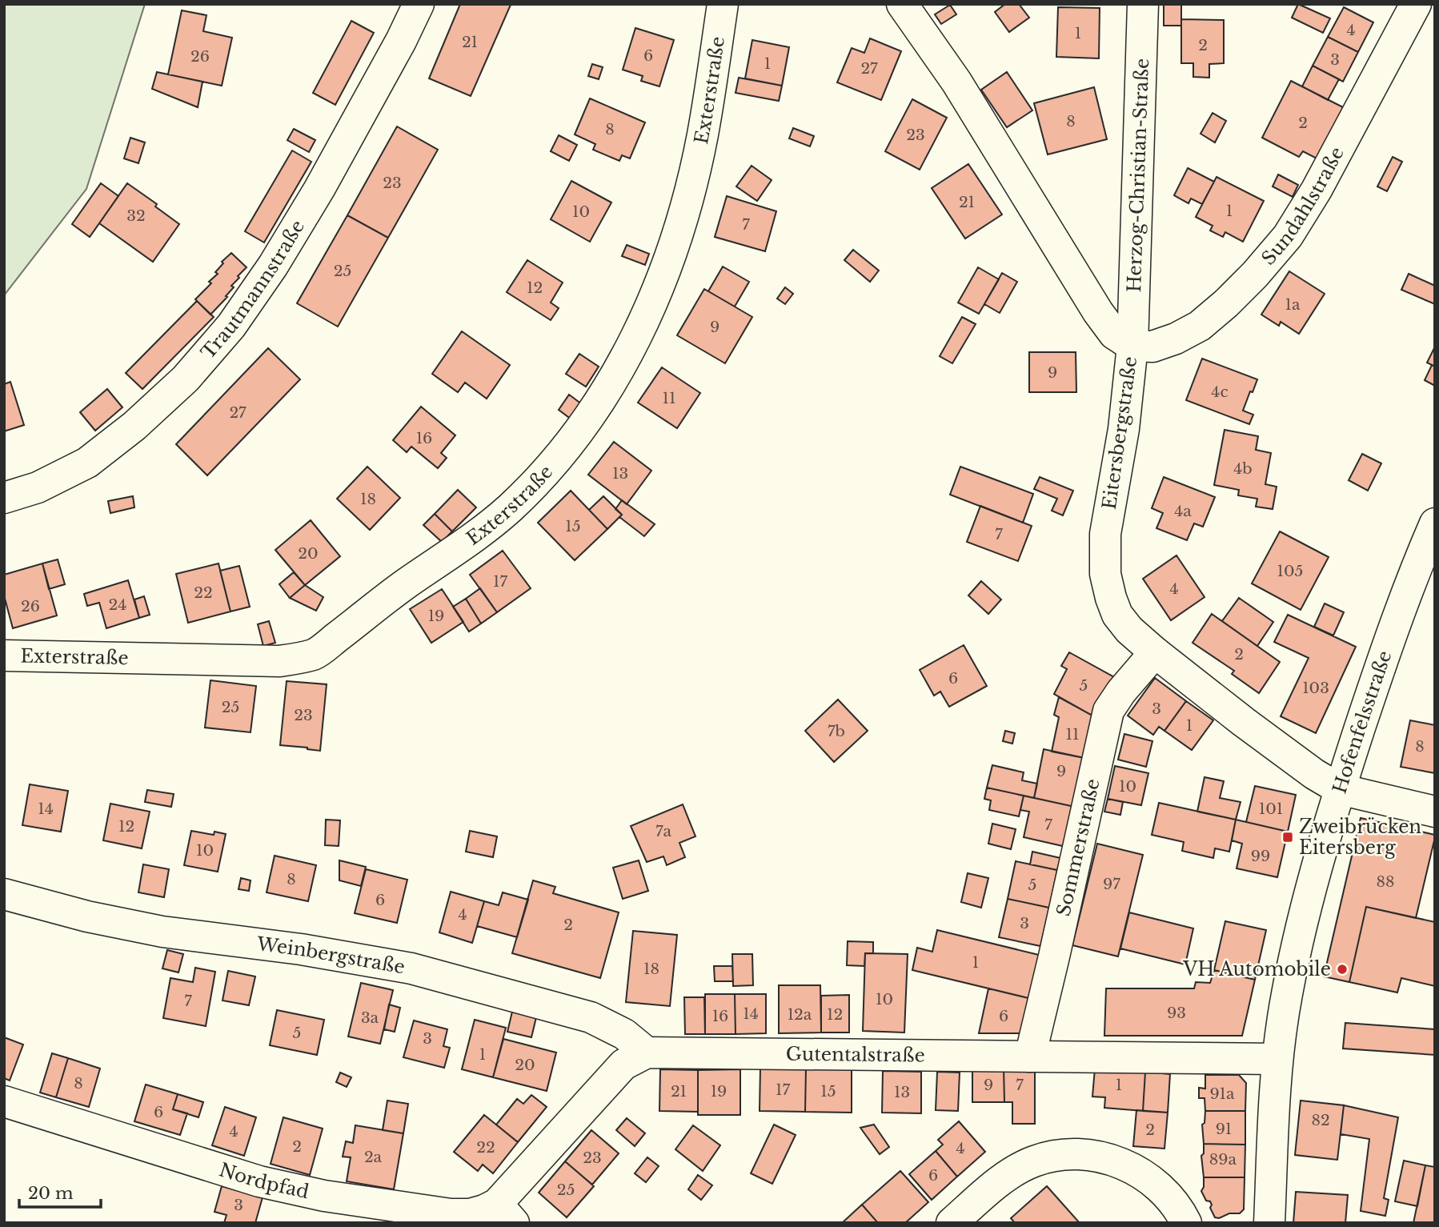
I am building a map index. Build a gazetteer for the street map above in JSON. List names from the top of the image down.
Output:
{
  "streets": {
    "street": [
      "Exterstraße",
      "Herzog-Christian-Straße",
      "Sundahlstraße",
      "Trautmannstraße",
      "Eitersbergstraße",
      "Hofenfelsstraße",
      "Sommerstraße",
      "Weinbergstraße",
      "Gutentalstraße",
      "Nordpfad"
    ]
  },
  "crossings": [
    ["Herzog-Christian-Straße", "Sundahlstraße"],
    ["Herzog-Christian-Straße", "Eitersbergstraße"],
    ["Sundahlstraße", "Eitersbergstraße"],
    ["Eitersbergstraße", "Hofenfelsstraße"],
    ["Eitersbergstraße", "Sommerstraße"],
    ["Hofenfelsstraße", "Gutentalstraße"],
    ["Sommerstraße", "Gutentalstraße"],
    ["Weinbergstraße", "Gutentalstraße"]
  ],
  "places": {
    "transit": ["Zweibrücken Eitersberg"],
    "other": ["VH Automobile"]
  },
  "house_numbers": [
    "4",
    "1",
    "21",
    "2",
    "6",
    "26",
    "3",
    "1",
    "27",
    "8",
    "2",
    "8",
    "23",
    "23",
    "21",
    "1",
    "10",
    "32",
    "7",
    "25",
    "12",
    "1a",
    "9",
    "9",
    "4c",
    "11",
    "27",
    "16",
    "4b",
    "13",
    "18",
    "4a",
    "15",
    "7",
    "20",
    "105",
    "17",
    "4",
    "22",
    "24",
    "26",
    "19",
    "2",
    "6",
    "5",
    "103",
    "25",
    "3",
    "23",
    "1",
    "7b",
    "11",
    "8",
    "9",
    "10",
    "14",
    "101",
    "7",
    "12",
    "7a",
    "10",
    "99",
    "8",
    "88",
    "97",
    "5",
    "6",
    "4",
    "3",
    "2",
    "1",
    "18",
    "10",
    "7",
    "93",
    "14",
    "12a",
    "12",
    "16",
    "6",
    "3a",
    "5",
    "3",
    "1",
    "20",
    "8",
    "9",
    "7",
    "1",
    "17",
    "21",
    "19",
    "15",
    "13",
    "91a",
    "6",
    "82",
    "91",
    "2",
    "4",
    "2",
    "22",
    "4",
    "2a",
    "23",
    "89a",
    "6",
    "25",
    "3"
  ],
  "scale_bar": "20 m"
}
